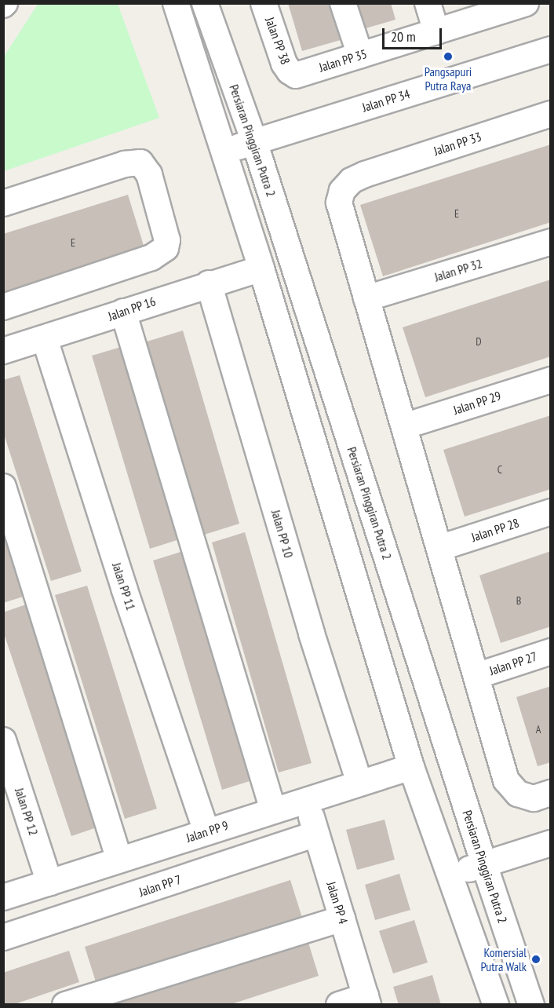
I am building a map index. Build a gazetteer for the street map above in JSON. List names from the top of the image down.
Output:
{
  "streets": {
    "street": [
      "Jalan PP 38",
      "Jalan PP 35",
      "Jalan PP 34",
      "Persiaran Pinggiran Putra 2",
      "Jalan PP 33",
      "Jalan PP 32",
      "Jalan PP 16",
      "Jalan PP 29",
      "Jalan PP 28",
      "Jalan PP 10",
      "Jalan PP 11",
      "Jalan PP 27",
      "Jalan PP 12",
      "Jalan PP 9",
      "Jalan PP 7",
      "Jalan PP 4"
    ]
  },
  "crossings": [
    ["Jalan PP 38", "Jalan PP 35"],
    ["Jalan PP 34", "Persiaran Pinggiran Putra 2"],
    ["Jalan PP 33", "Jalan PP 32"],
    ["Jalan PP 33", "Jalan PP 29"],
    ["Jalan PP 33", "Jalan PP 28"],
    ["Jalan PP 33", "Jalan PP 27"],
    ["Jalan PP 16", "Jalan PP 10"],
    ["Jalan PP 16", "Jalan PP 11"],
    ["Jalan PP 10", "Jalan PP 9"],
    ["Jalan PP 11", "Jalan PP 9"],
    ["Jalan PP 12", "Jalan PP 9"],
    ["Jalan PP 9", "Jalan PP 4"],
    ["Jalan PP 7", "Jalan PP 4"]
  ],
  "places": ["Pangsapuri Putra Raya", "Komersial Putra Walk"],
  "house_numbers": [
    "E",
    "E",
    "D",
    "C",
    "B",
    "A"
  ],
  "scale_bar": "20 m"
}
